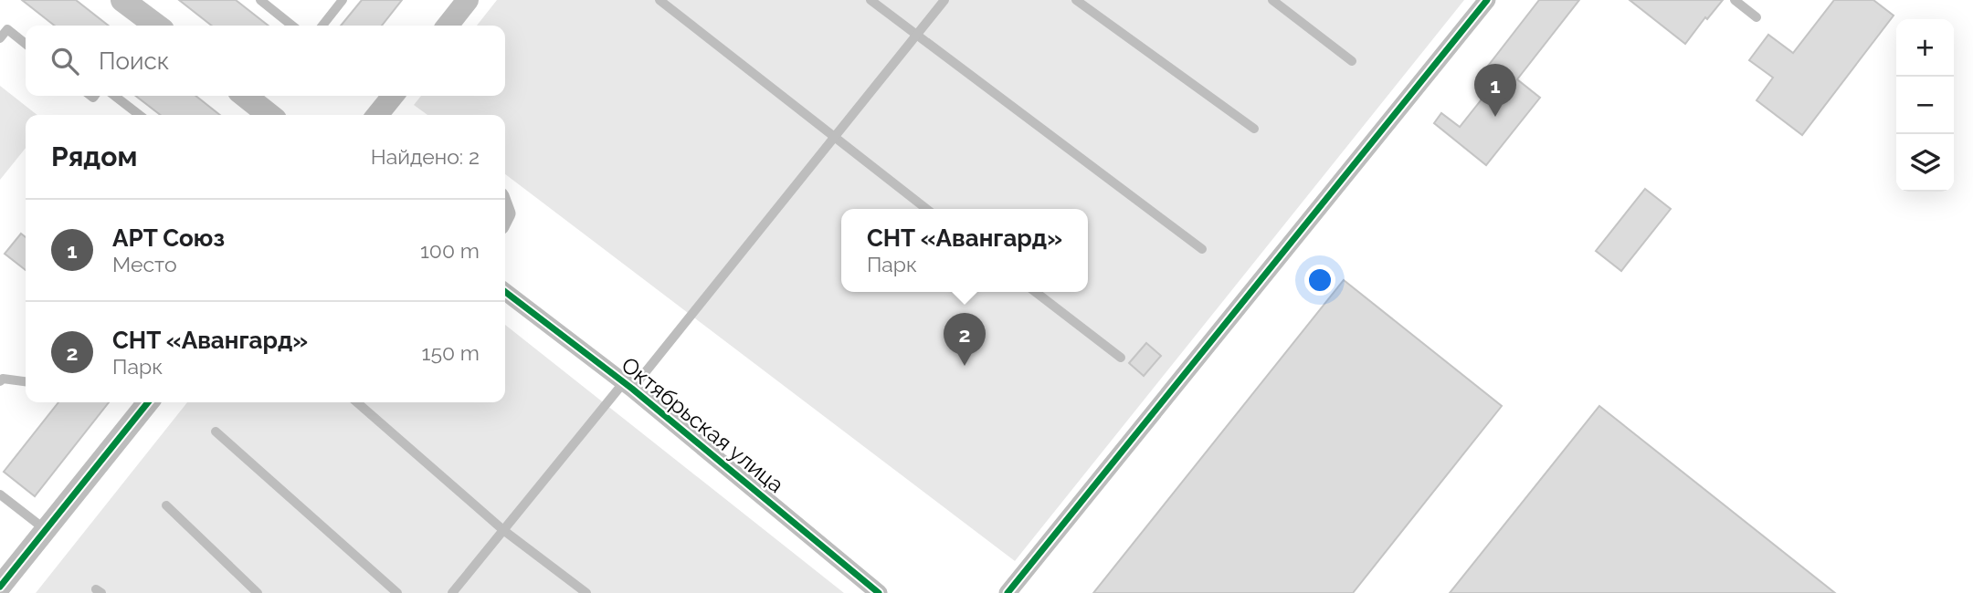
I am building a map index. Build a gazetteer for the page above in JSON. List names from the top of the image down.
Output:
{
  "streets": {
    "street": ["Октябрьская улица"]
  },
  "page": {
    "map_buttons": ["+", "−"],
    "search": "Поиск",
    "pins": ["1", "2"],
    "heading": ["Рядом", "Найдено: 2"],
    "list": [
      {
        "mark": "1",
        "name": "АРТ Союз",
        "note": "Место",
        "value": "100 m"
      },
      {
        "mark": "2",
        "name": "СНТ «Авангард»",
        "note": "Парк",
        "value": "150 m"
      }
    ],
    "popup": ["СНТ «Авангард»", "Парк"]
  }
}
